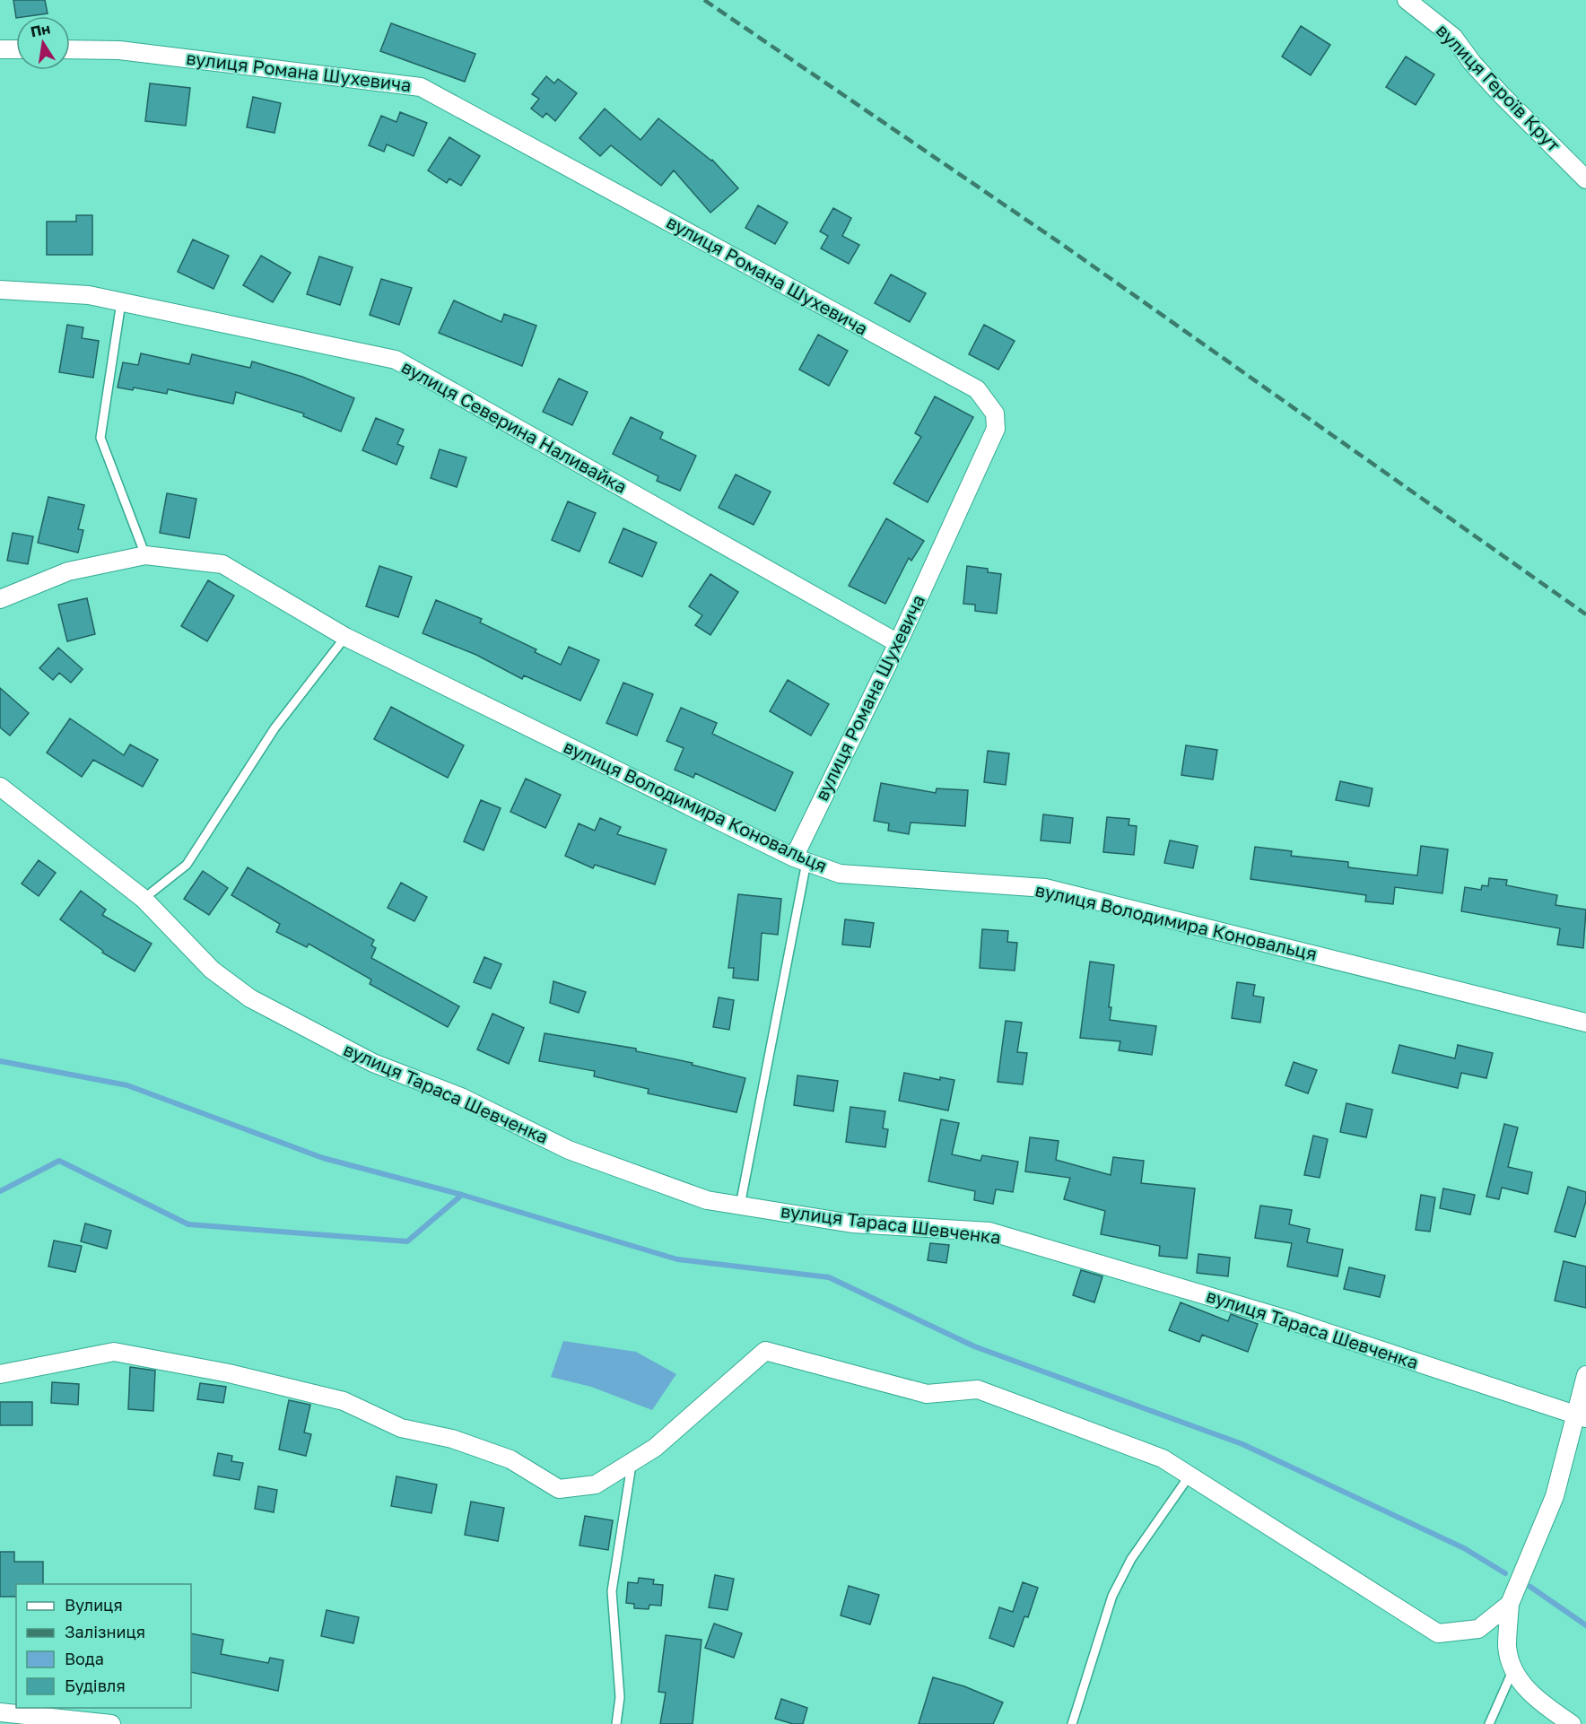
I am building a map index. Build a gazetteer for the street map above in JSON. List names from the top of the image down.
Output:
{
  "streets": {
    "street": [
      "вулиця Романа Шухевича",
      "вулиця Героїв Крут",
      "вулиця Северина Наливайка",
      "вулиця Володимира Коновальця",
      "вулиця Тараса Шевченка"
    ]
  },
  "crossings": [
    ["вулиця Романа Шухевича", "вулиця Северина Наливайка"],
    ["вулиця Романа Шухевича", "вулиця Володимира Коновальця"]
  ],
  "legend": [
    "Вулиця",
    "Залізниця",
    "Вода",
    "Будівля"
  ],
  "north": "top"
}
